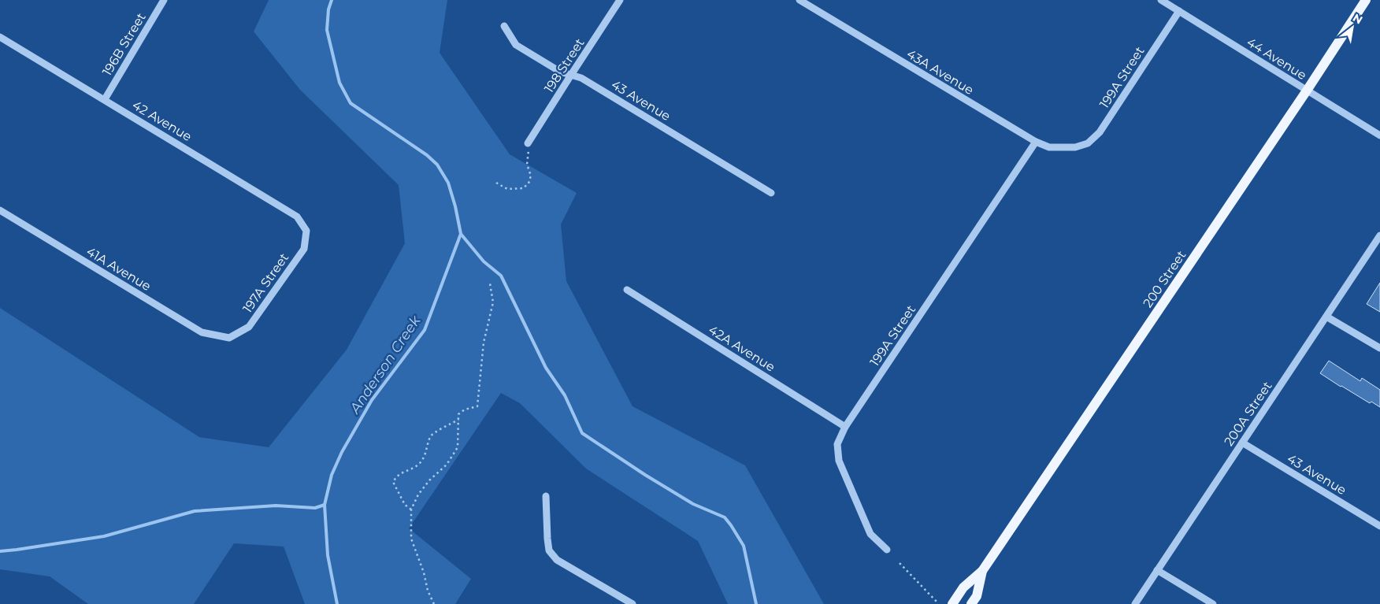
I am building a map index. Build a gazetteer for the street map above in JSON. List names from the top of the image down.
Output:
{
  "streets": {
    "main road": ["200 Street"],
    "street": [
      "196B Street",
      "44 Avenue",
      "198 Street",
      "43A Avenue",
      "199A Street",
      "43 Avenue",
      "42 Avenue",
      "41A Avenue",
      "197A Street",
      "42A Avenue",
      "200A Street"
    ]
  },
  "crossings": [
    ["196B Street", "42 Avenue"],
    ["44 Avenue", "199A Street"],
    ["44 Avenue", "200 Street"],
    ["198 Street", "43 Avenue"],
    ["43A Avenue", "199A Street"],
    ["199A Street", "42A Avenue"],
    ["43 Avenue", "200A Street"],
    ["42 Avenue", "197A Street"],
    ["41A Avenue", "197A Street"]
  ],
  "water": ["Anderson Creek"],
  "north": "top right"
}
